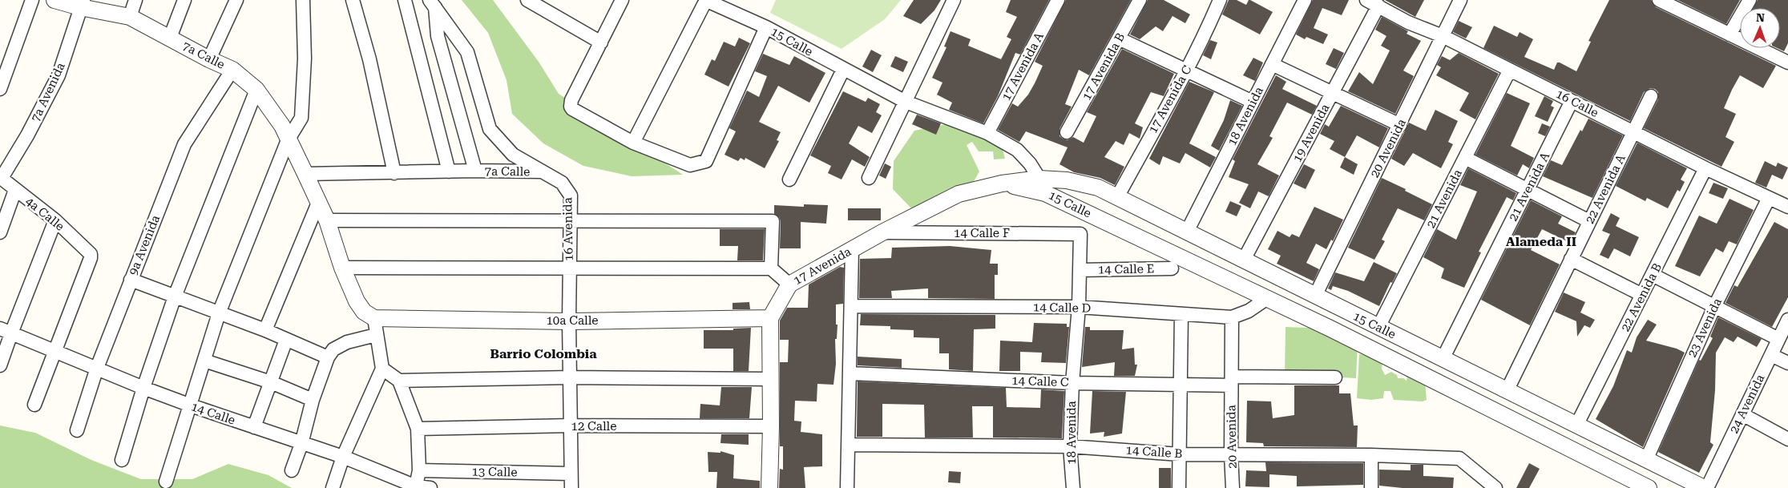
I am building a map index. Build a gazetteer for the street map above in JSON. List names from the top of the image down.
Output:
{
  "streets": {
    "street": [
      "15 Calle",
      "7a Calle",
      "17 Avenida A",
      "17 Avenida B",
      "7a Avenida",
      "17 Avenida C",
      "16 Calle",
      "18 Avenida",
      "19 Avenida",
      "20 Avenida",
      "21 Avenida A",
      "22 Avenida A",
      "21 Avenida",
      "4a Calle",
      "16 Avenida",
      "14 Calle F",
      "9a Avenida",
      "17 Avenida",
      "14 Calle E",
      "22 Avenida B",
      "14 Calle D",
      "10a Calle",
      "23 Avenida",
      "14 Calle C",
      "24 Avenida",
      "14 Calle",
      "12 Calle",
      "14 Calle B",
      "13 Calle"
    ]
  },
  "crossings": [
    ["15 Calle", "17 Avenida A"],
    ["15 Calle", "17 Avenida C"],
    ["15 Calle", "18 Avenida"],
    ["15 Calle", "19 Avenida"],
    ["15 Calle", "20 Avenida"],
    ["15 Calle", "21 Avenida A"],
    ["15 Calle", "22 Avenida A"],
    ["15 Calle", "21 Avenida"],
    ["15 Calle", "17 Avenida"],
    ["15 Calle", "22 Avenida B"],
    ["15 Calle", "14 Calle D"],
    ["15 Calle", "23 Avenida"],
    ["7a Calle", "7a Avenida"],
    ["7a Calle", "16 Avenida"],
    ["7a Calle", "9a Avenida"],
    ["7a Calle", "10a Calle"],
    ["7a Avenida", "4a Calle"],
    ["16 Calle", "19 Avenida"],
    ["16 Calle", "20 Avenida"],
    ["16 Calle", "21 Avenida A"],
    ["16 Calle", "22 Avenida A"],
    ["16 Calle", "21 Avenida"],
    ["16 Calle", "22 Avenida B"],
    ["16 Calle", "23 Avenida"],
    ["18 Avenida", "14 Calle F"],
    ["18 Avenida", "14 Calle E"],
    ["18 Avenida", "14 Calle D"],
    ["18 Avenida", "14 Calle C"],
    ["18 Avenida", "14 Calle B"],
    ["20 Avenida", "14 Calle D"],
    ["20 Avenida", "14 Calle C"],
    ["20 Avenida", "14 Calle B"],
    ["4a Calle", "14 Calle"],
    ["16 Avenida", "10a Calle"],
    ["16 Avenida", "12 Calle"],
    ["16 Avenida", "13 Calle"],
    ["14 Calle F", "17 Avenida"],
    ["9a Avenida", "14 Calle"],
    ["17 Avenida", "10a Calle"]
  ],
  "districts": ["Alameda II", "Barrio Colombia"],
  "north": "top"
}
